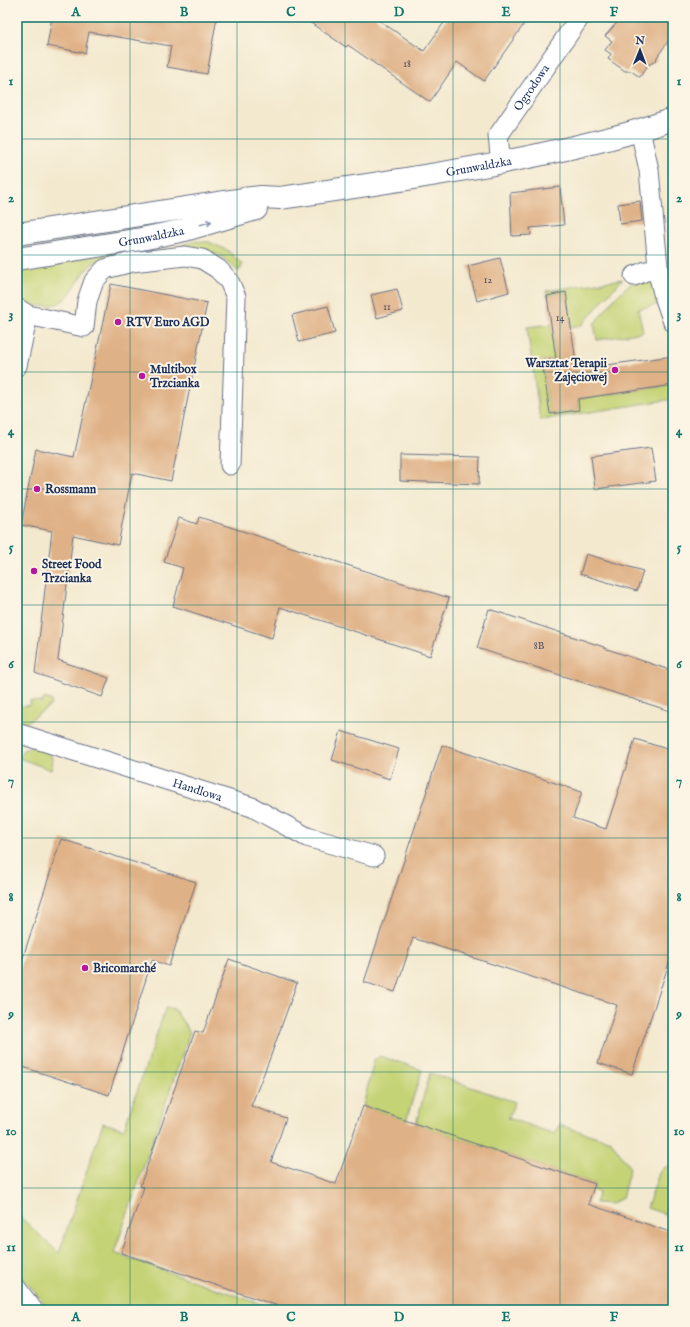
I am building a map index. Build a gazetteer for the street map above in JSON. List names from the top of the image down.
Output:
{
  "streets": {
    "main road": ["Grunwaldzka"],
    "street": ["Ogrodowa", "Handlowa"]
  },
  "crossings": [
    ["Ogrodowa", "Grunwaldzka"]
  ],
  "places": [
    "RTV Euro AGD",
    "Warsztat Terapii Zajęciowej",
    "Multibox Trzcianka",
    "Rossmann",
    "Street Food Trzcianka",
    "Bricomarché"
  ],
  "house_numbers": [
    "18",
    "12",
    "11",
    "14",
    "8B"
  ],
  "north": "top",
  "grid": {
    "columns": [
      "A",
      "B",
      "C",
      "D",
      "E",
      "F"
    ],
    "rows": [
      "1",
      "2",
      "3",
      "4",
      "5",
      "6",
      "7",
      "8",
      "9",
      "10",
      "11"
    ]
  }
}
